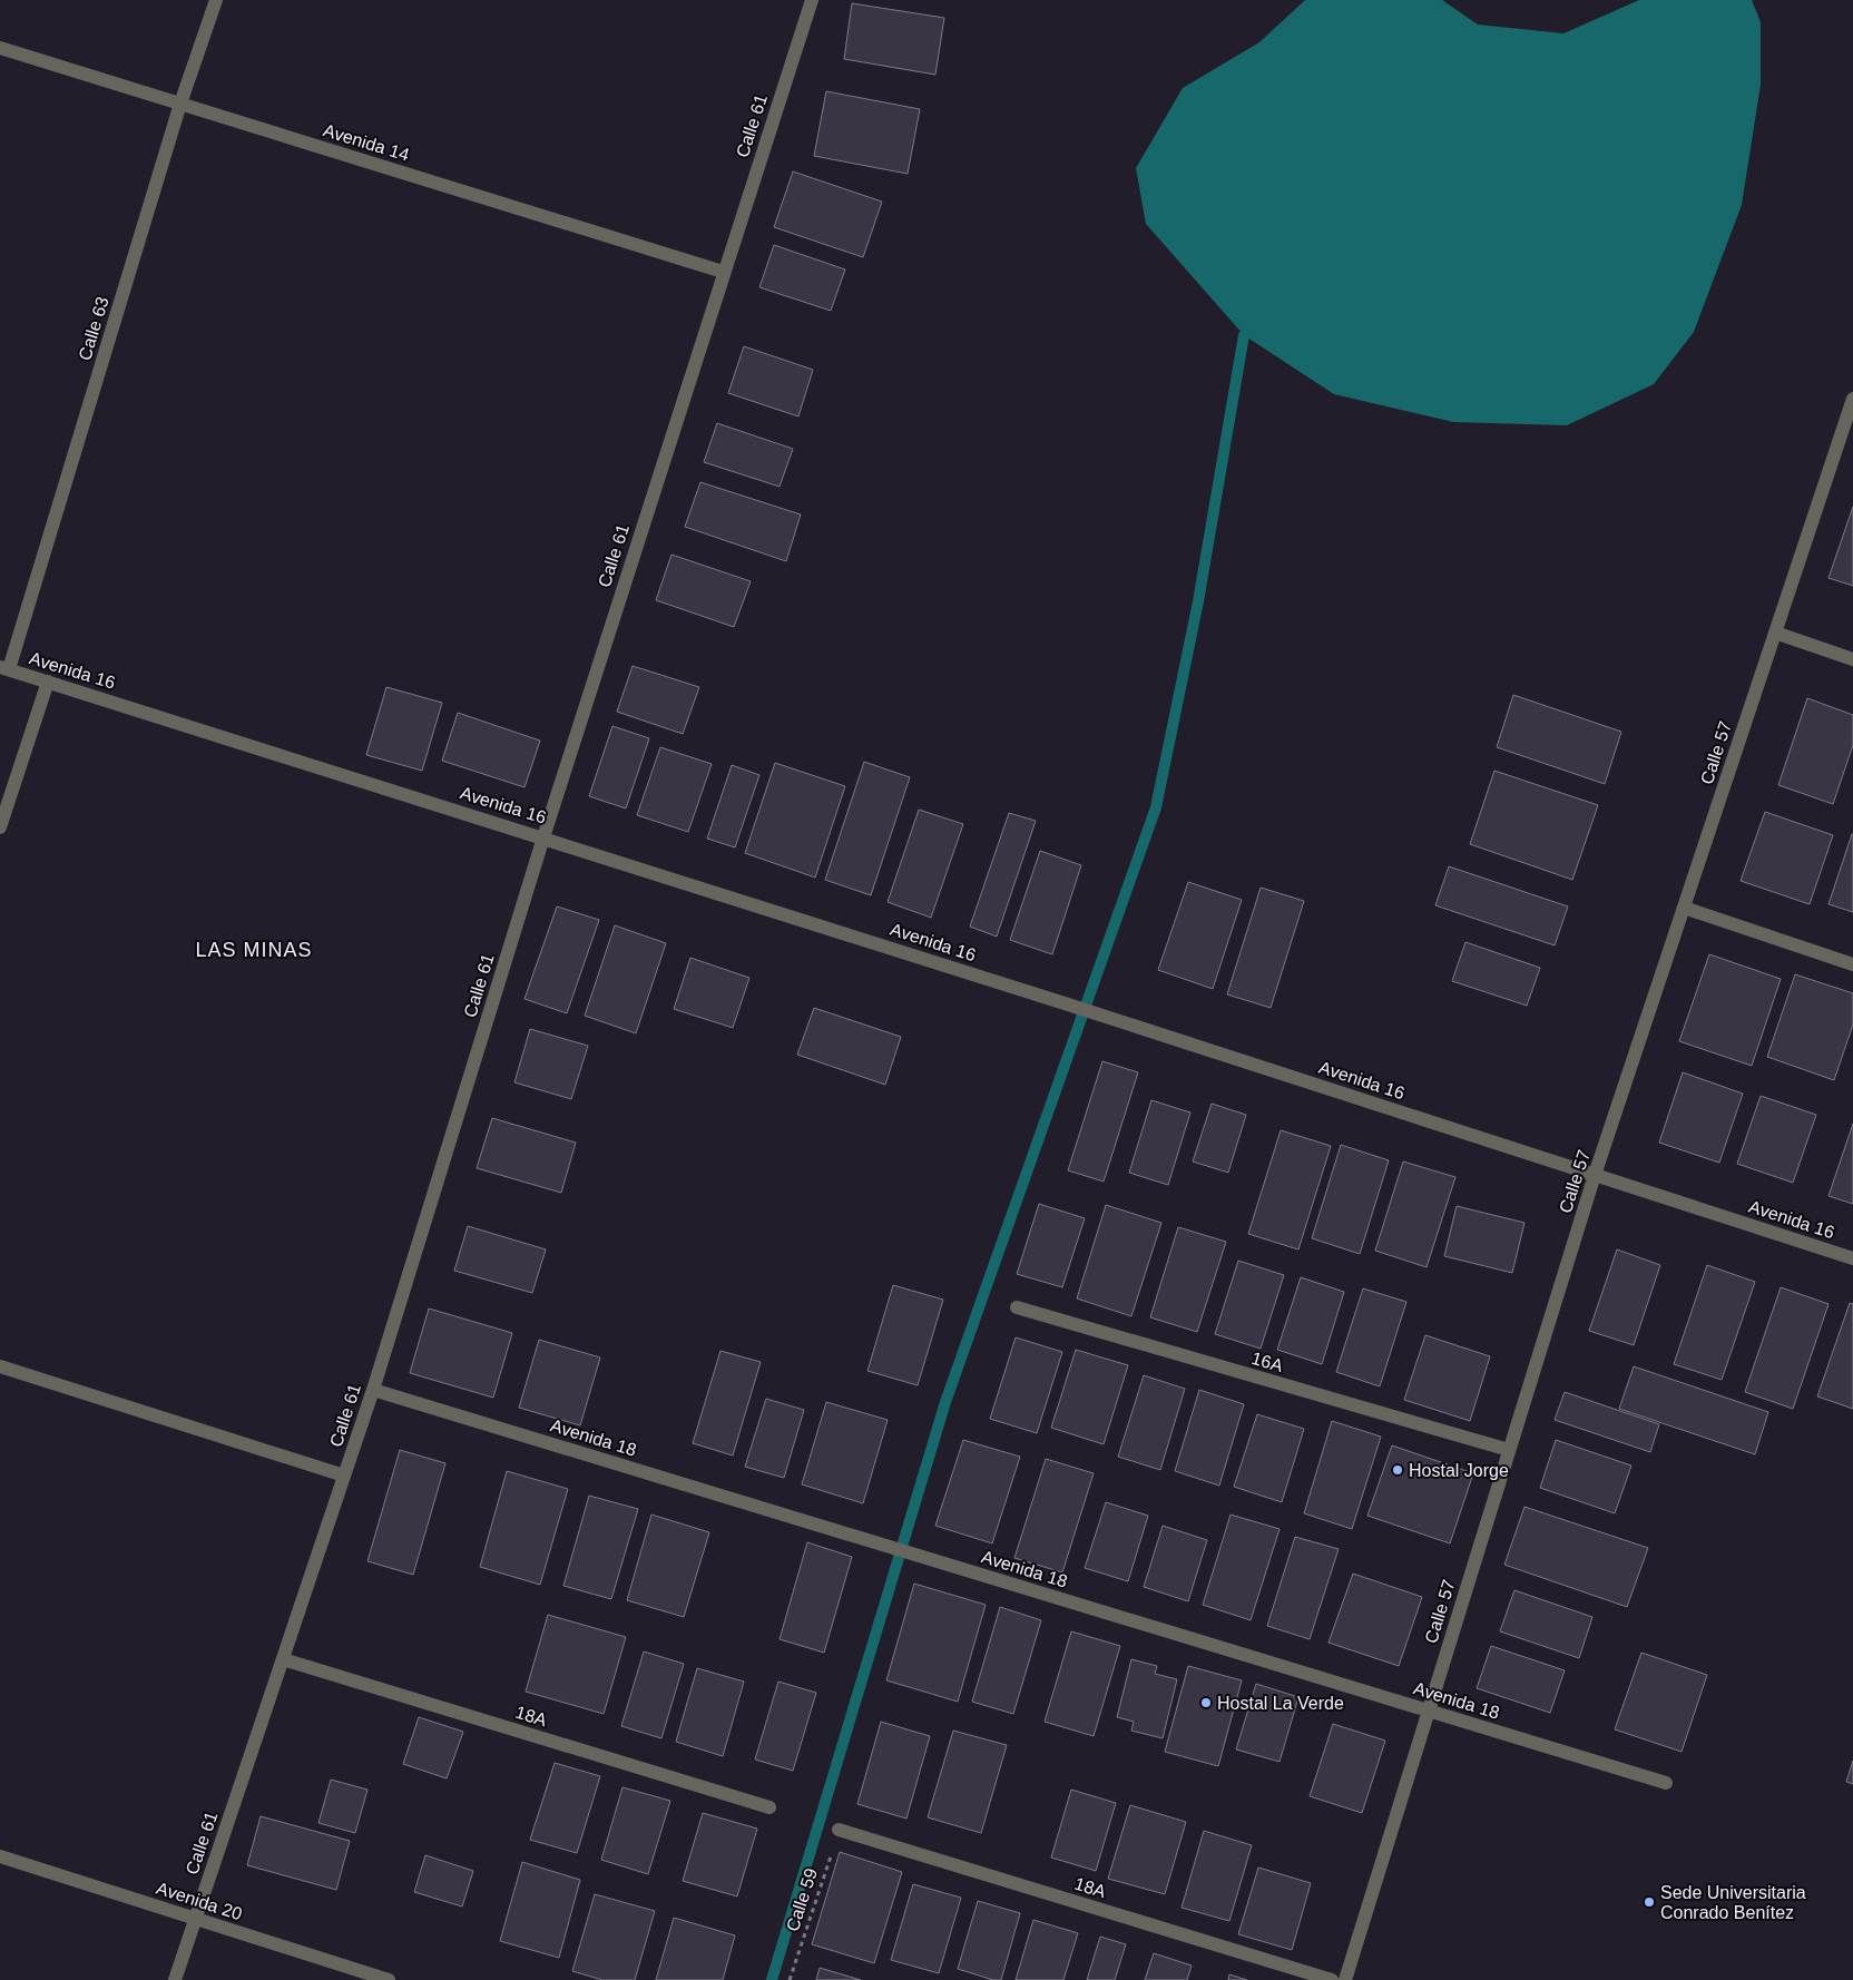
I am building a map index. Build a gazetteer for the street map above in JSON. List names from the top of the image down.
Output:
{
  "streets": {
    "street": [
      "Calle 61",
      "Avenida 14",
      "Calle 63",
      "Avenida 16",
      "Calle 57",
      "16A",
      "Avenida 18",
      "18A",
      "Avenida 20"
    ],
    "path": ["Calle 59"]
  },
  "crossings": [
    ["Calle 61", "Avenida 14"],
    ["Calle 61", "Avenida 16"],
    ["Calle 61", "Avenida 18"],
    ["Calle 61", "18A"],
    ["Calle 61", "Avenida 20"],
    ["Avenida 14", "Calle 63"],
    ["Calle 63", "Avenida 16"],
    ["Avenida 16", "Calle 57"],
    ["Calle 57", "16A"],
    ["Calle 57", "Avenida 18"],
    ["18A", "Calle 59"]
  ],
  "districts": ["LAS MINAS"],
  "places": ["Hostal Jorge", "Hostal La Verde", "Sede Universitaria Conrado Benítez"]
}
